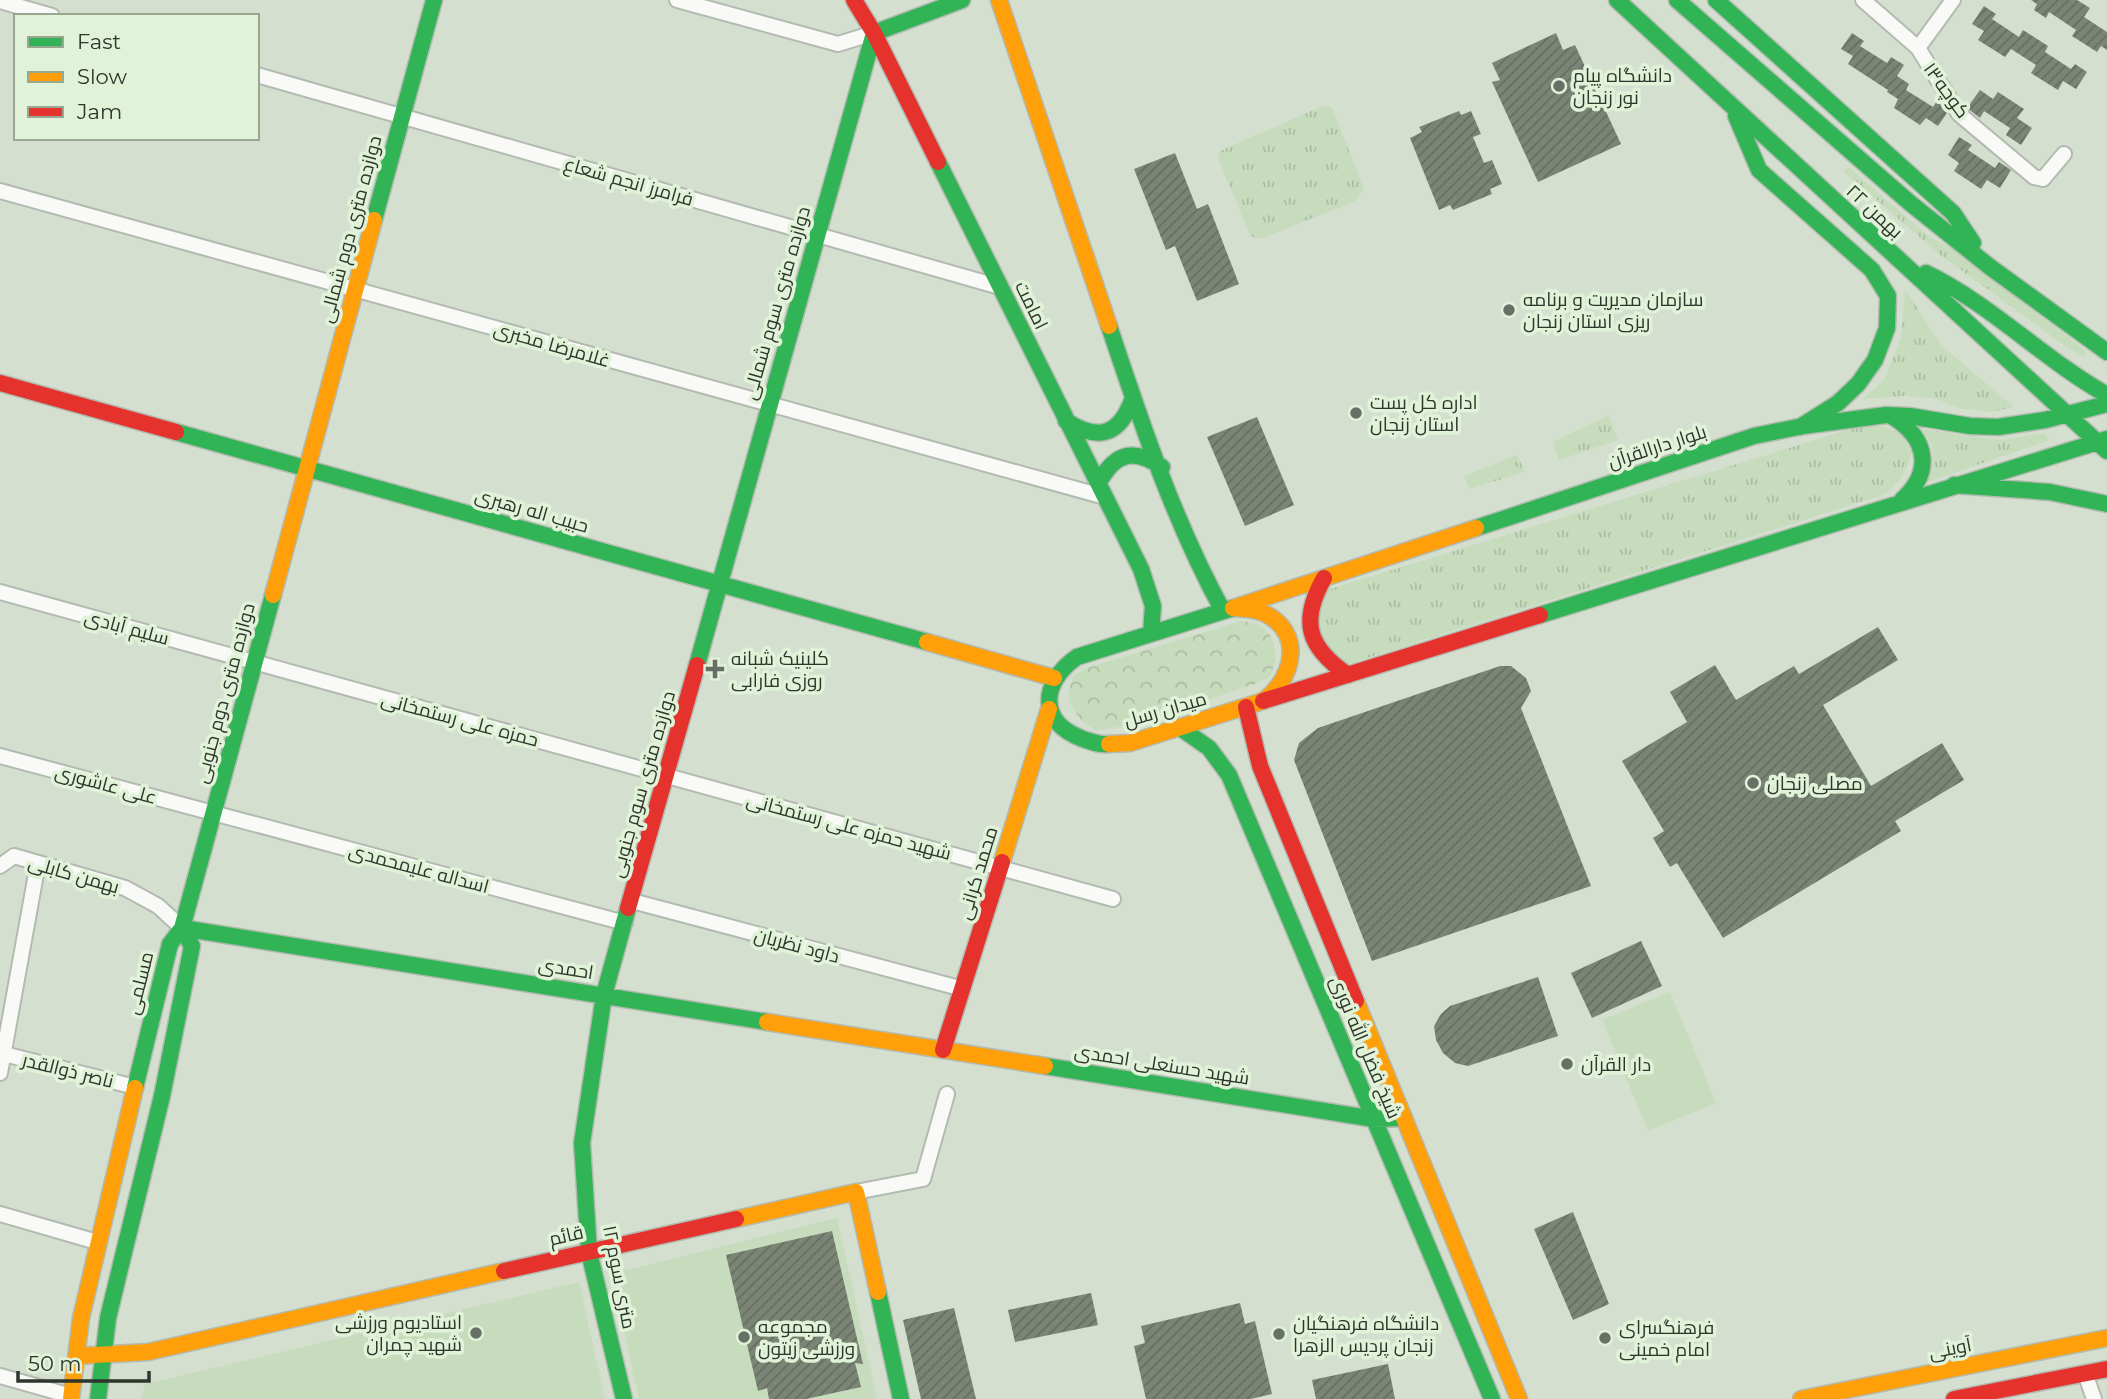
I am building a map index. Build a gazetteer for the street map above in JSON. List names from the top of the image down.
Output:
{
  "streets": {
    "main road": [
      "۲۲ بهمن",
      "دوازده متری دوم شمالی",
      "دوازده متری سوم شمالی",
      "امامت",
      "بلوار دارالقرآن",
      "حبیب اله رهبری",
      "دوازده متری دوم جنوبی",
      "میدان رسل",
      "دوازده متری سوم جنوبی",
      "محمد کرانی",
      "احمدی",
      "مسلمی",
      "شیخ فضل الله نوری",
      "شهید حسنعلی احمدی",
      "قائم",
      "۱۲ متری سوم",
      "آوینی"
    ],
    "street": [
      "کوچه۱۳",
      "فرامرز انجم شعاع",
      "غلامرضا مخبری",
      "سلیم آبادی",
      "حمزه علی رستمخانی",
      "علی عاشوری",
      "شهید حمزه علی رستمخانی",
      "اسداله علیمحمدی",
      "بهمن کابلی",
      "داود نظریان",
      "ناصر ذوالقدر"
    ]
  },
  "crossings": [
    ["فرامرز انجم شعاع", "دوازده متری دوم شمالی"],
    ["فرامرز انجم شعاع", "دوازده متری سوم شمالی"],
    ["فرامرز انجم شعاع", "امامت"],
    ["۲۲ بهمن", "بلوار دارالقرآن"],
    ["دوازده متری دوم شمالی", "غلامرضا مخبری"],
    ["دوازده متری دوم شمالی", "حبیب اله رهبری"],
    ["دوازده متری دوم شمالی", "دوازده متری دوم جنوبی"],
    ["دوازده متری سوم شمالی", "امامت"],
    ["دوازده متری سوم شمالی", "غلامرضا مخبری"],
    ["دوازده متری سوم شمالی", "حبیب اله رهبری"],
    ["دوازده متری سوم شمالی", "دوازده متری سوم جنوبی"],
    ["امامت", "غلامرضا مخبری"],
    ["امامت", "میدان رسل"],
    ["بلوار دارالقرآن", "میدان رسل"],
    ["حبیب اله رهبری", "دوازده متری دوم جنوبی"],
    ["حبیب اله رهبری", "میدان رسل"],
    ["حبیب اله رهبری", "دوازده متری سوم جنوبی"],
    ["سلیم آبادی", "دوازده متری دوم جنوبی"],
    ["سلیم آبادی", "حمزه علی رستمخانی"],
    ["دوازده متری دوم جنوبی", "حمزه علی رستمخانی"],
    ["دوازده متری دوم جنوبی", "علی عاشوری"],
    ["دوازده متری دوم جنوبی", "اسداله علیمحمدی"],
    ["دوازده متری دوم جنوبی", "بهمن کابلی"],
    ["دوازده متری دوم جنوبی", "احمدی"],
    ["دوازده متری دوم جنوبی", "مسلمی"],
    ["میدان رسل", "محمد کرانی"],
    ["میدان رسل", "شیخ فضل الله نوری"],
    ["حمزه علی رستمخانی", "دوازده متری سوم جنوبی"],
    ["حمزه علی رستمخانی", "شهید حمزه علی رستمخانی"],
    ["علی عاشوری", "اسداله علیمحمدی"],
    ["دوازده متری سوم جنوبی", "شهید حمزه علی رستمخانی"],
    ["دوازده متری سوم جنوبی", "اسداله علیمحمدی"],
    ["دوازده متری سوم جنوبی", "داود نظریان"],
    ["دوازده متری سوم جنوبی", "احمدی"],
    ["دوازده متری سوم جنوبی", "۱۲ متری سوم"],
    ["شهید حمزه علی رستمخانی", "محمد کرانی"],
    ["محمد کرانی", "داود نظریان"],
    ["محمد کرانی", "احمدی"],
    ["محمد کرانی", "شهید حسنعلی احمدی"],
    ["بهمن کابلی", "احمدی"],
    ["بهمن کابلی", "مسلمی"],
    ["احمدی", "مسلمی"],
    ["احمدی", "شهید حسنعلی احمدی"],
    ["احمدی", "۱۲ متری سوم"],
    ["مسلمی", "ناصر ذوالقدر"],
    ["مسلمی", "قائم"],
    ["شیخ فضل الله نوری", "شهید حسنعلی احمدی"],
    ["قائم", "۱۲ متری سوم"]
  ],
  "places": {
    "other": [
      "دانشگاه پیام نور زنجان",
      "سازمان مدیریت و برنامه ریزی استان زنجان",
      "اداره کل پست استان زنجان",
      "مصلی زنجان",
      "دار القرآن",
      "استادیوم ورزشی شهید چمران",
      "دانشگاه فرهنگیان زنجان پردیس الزهرا",
      "مجموعه ورزشی زیتون",
      "فرهنگسرای امام خمینی"
    ],
    "health": ["کلینیک شبانه روزی فارابی"]
  },
  "legend": ["Fast", "Slow", "Jam"],
  "scale_bar": "50 m"
}
